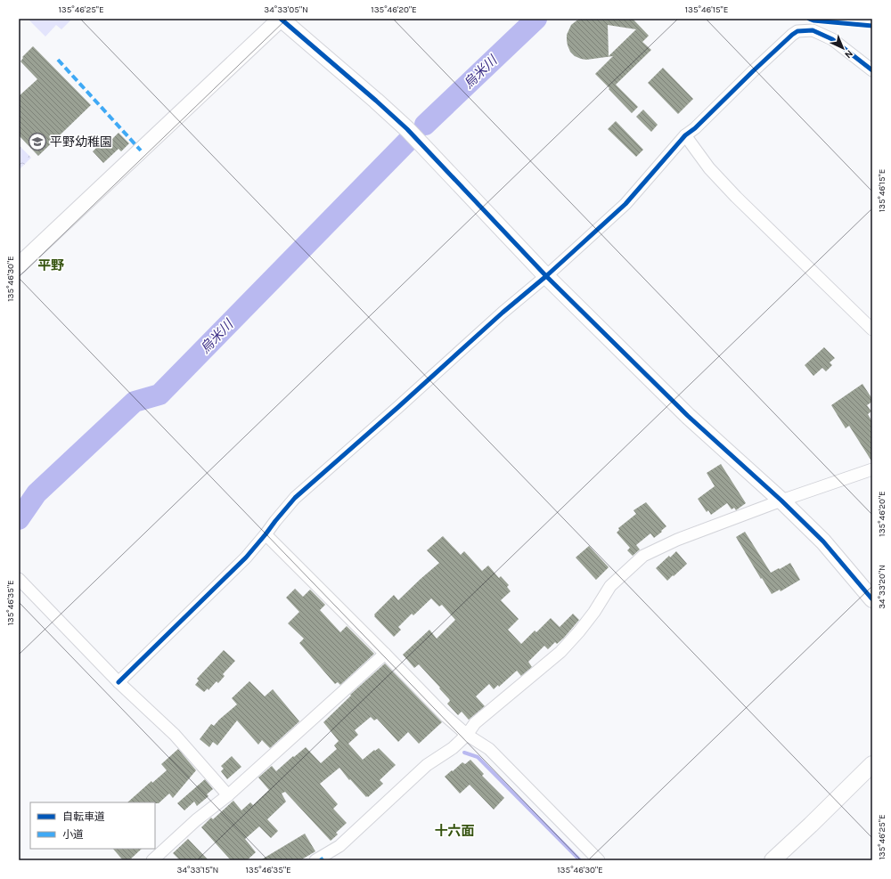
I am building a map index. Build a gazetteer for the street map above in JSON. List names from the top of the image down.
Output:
{
  "districts": ["平野", "十六面"],
  "water": ["烏米川"],
  "places": {
    "school or university": ["平野幼稚園"]
  },
  "legend": ["自転車道", "小道"],
  "north": "bottom right",
  "coordinates": [
    "135°46'25\"E",
    "34°33'05\"N",
    "135°46'20\"E",
    "135°46'15\"E",
    "135°46'30\"E",
    "34°33'20\"N",
    "135°46'35\"E",
    "34°33'15\"N"
  ]
}
